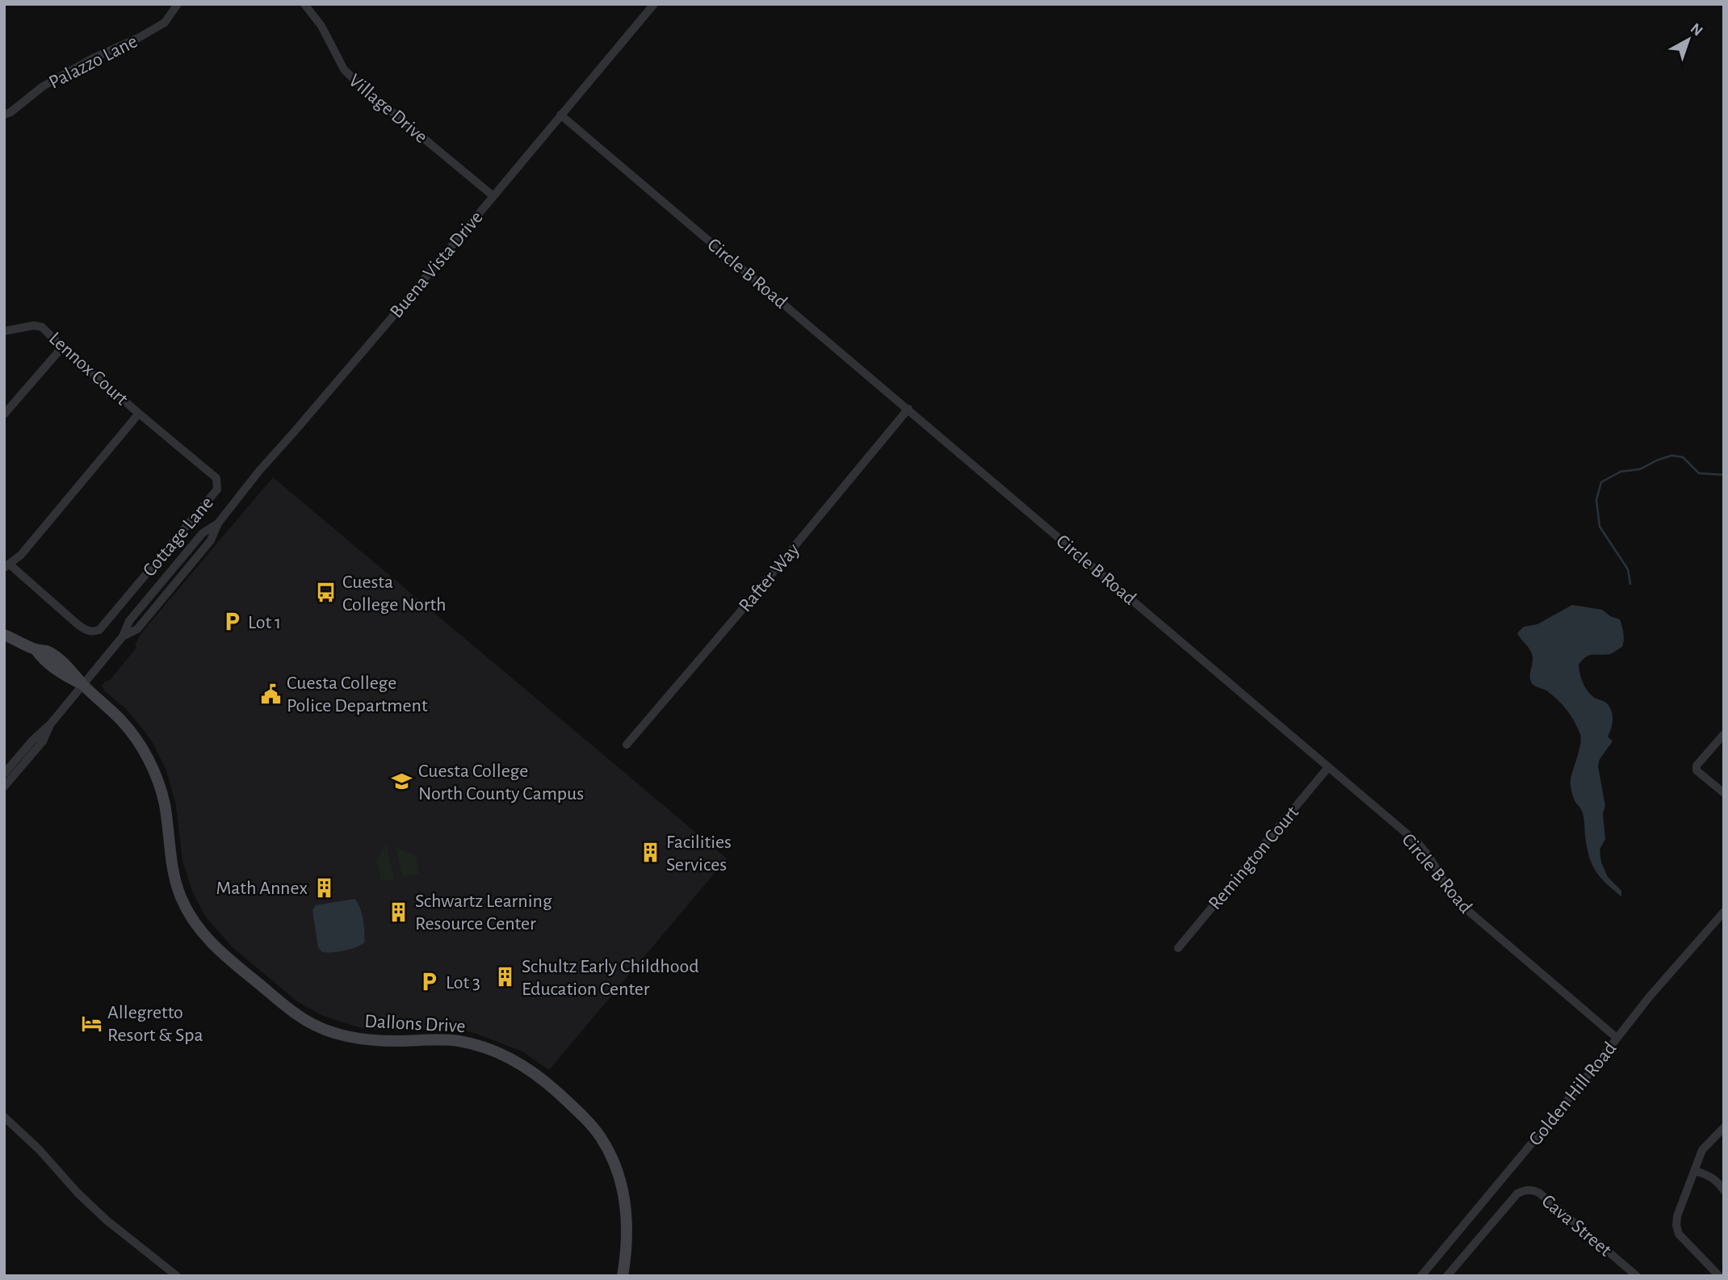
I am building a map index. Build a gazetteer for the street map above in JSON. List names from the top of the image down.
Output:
{
  "streets": {
    "street": [
      "Palazzo Lane",
      "Village Drive",
      "Buena Vista Drive",
      "Circle B Road",
      "Lennox Court",
      "Cottage Lane",
      "Rafter Way",
      "Remington Court",
      "Dallons Drive",
      "Golden Hill Road",
      "Cava Street"
    ]
  },
  "crossings": [
    ["Village Drive", "Buena Vista Drive"],
    ["Buena Vista Drive", "Circle B Road"],
    ["Buena Vista Drive", "Dallons Drive"],
    ["Circle B Road", "Rafter Way"],
    ["Circle B Road", "Remington Court"],
    ["Circle B Road", "Golden Hill Road"],
    ["Lennox Court", "Cottage Lane"]
  ],
  "places": {
    "bus stop": ["Cuesta College North"],
    "parking": ["Lot 1", "Lot 3"],
    "public building": ["Cuesta College Police Department"],
    "school or university": ["Cuesta College North County Campus"],
    "building": [
      "Facilities Services",
      "Math Annex",
      "Schwartz Learning Resource Center",
      "Schultz Early Childhood Education Center"
    ],
    "hotel": ["Allegretto Resort & Spa"]
  },
  "north": "top right"
}
